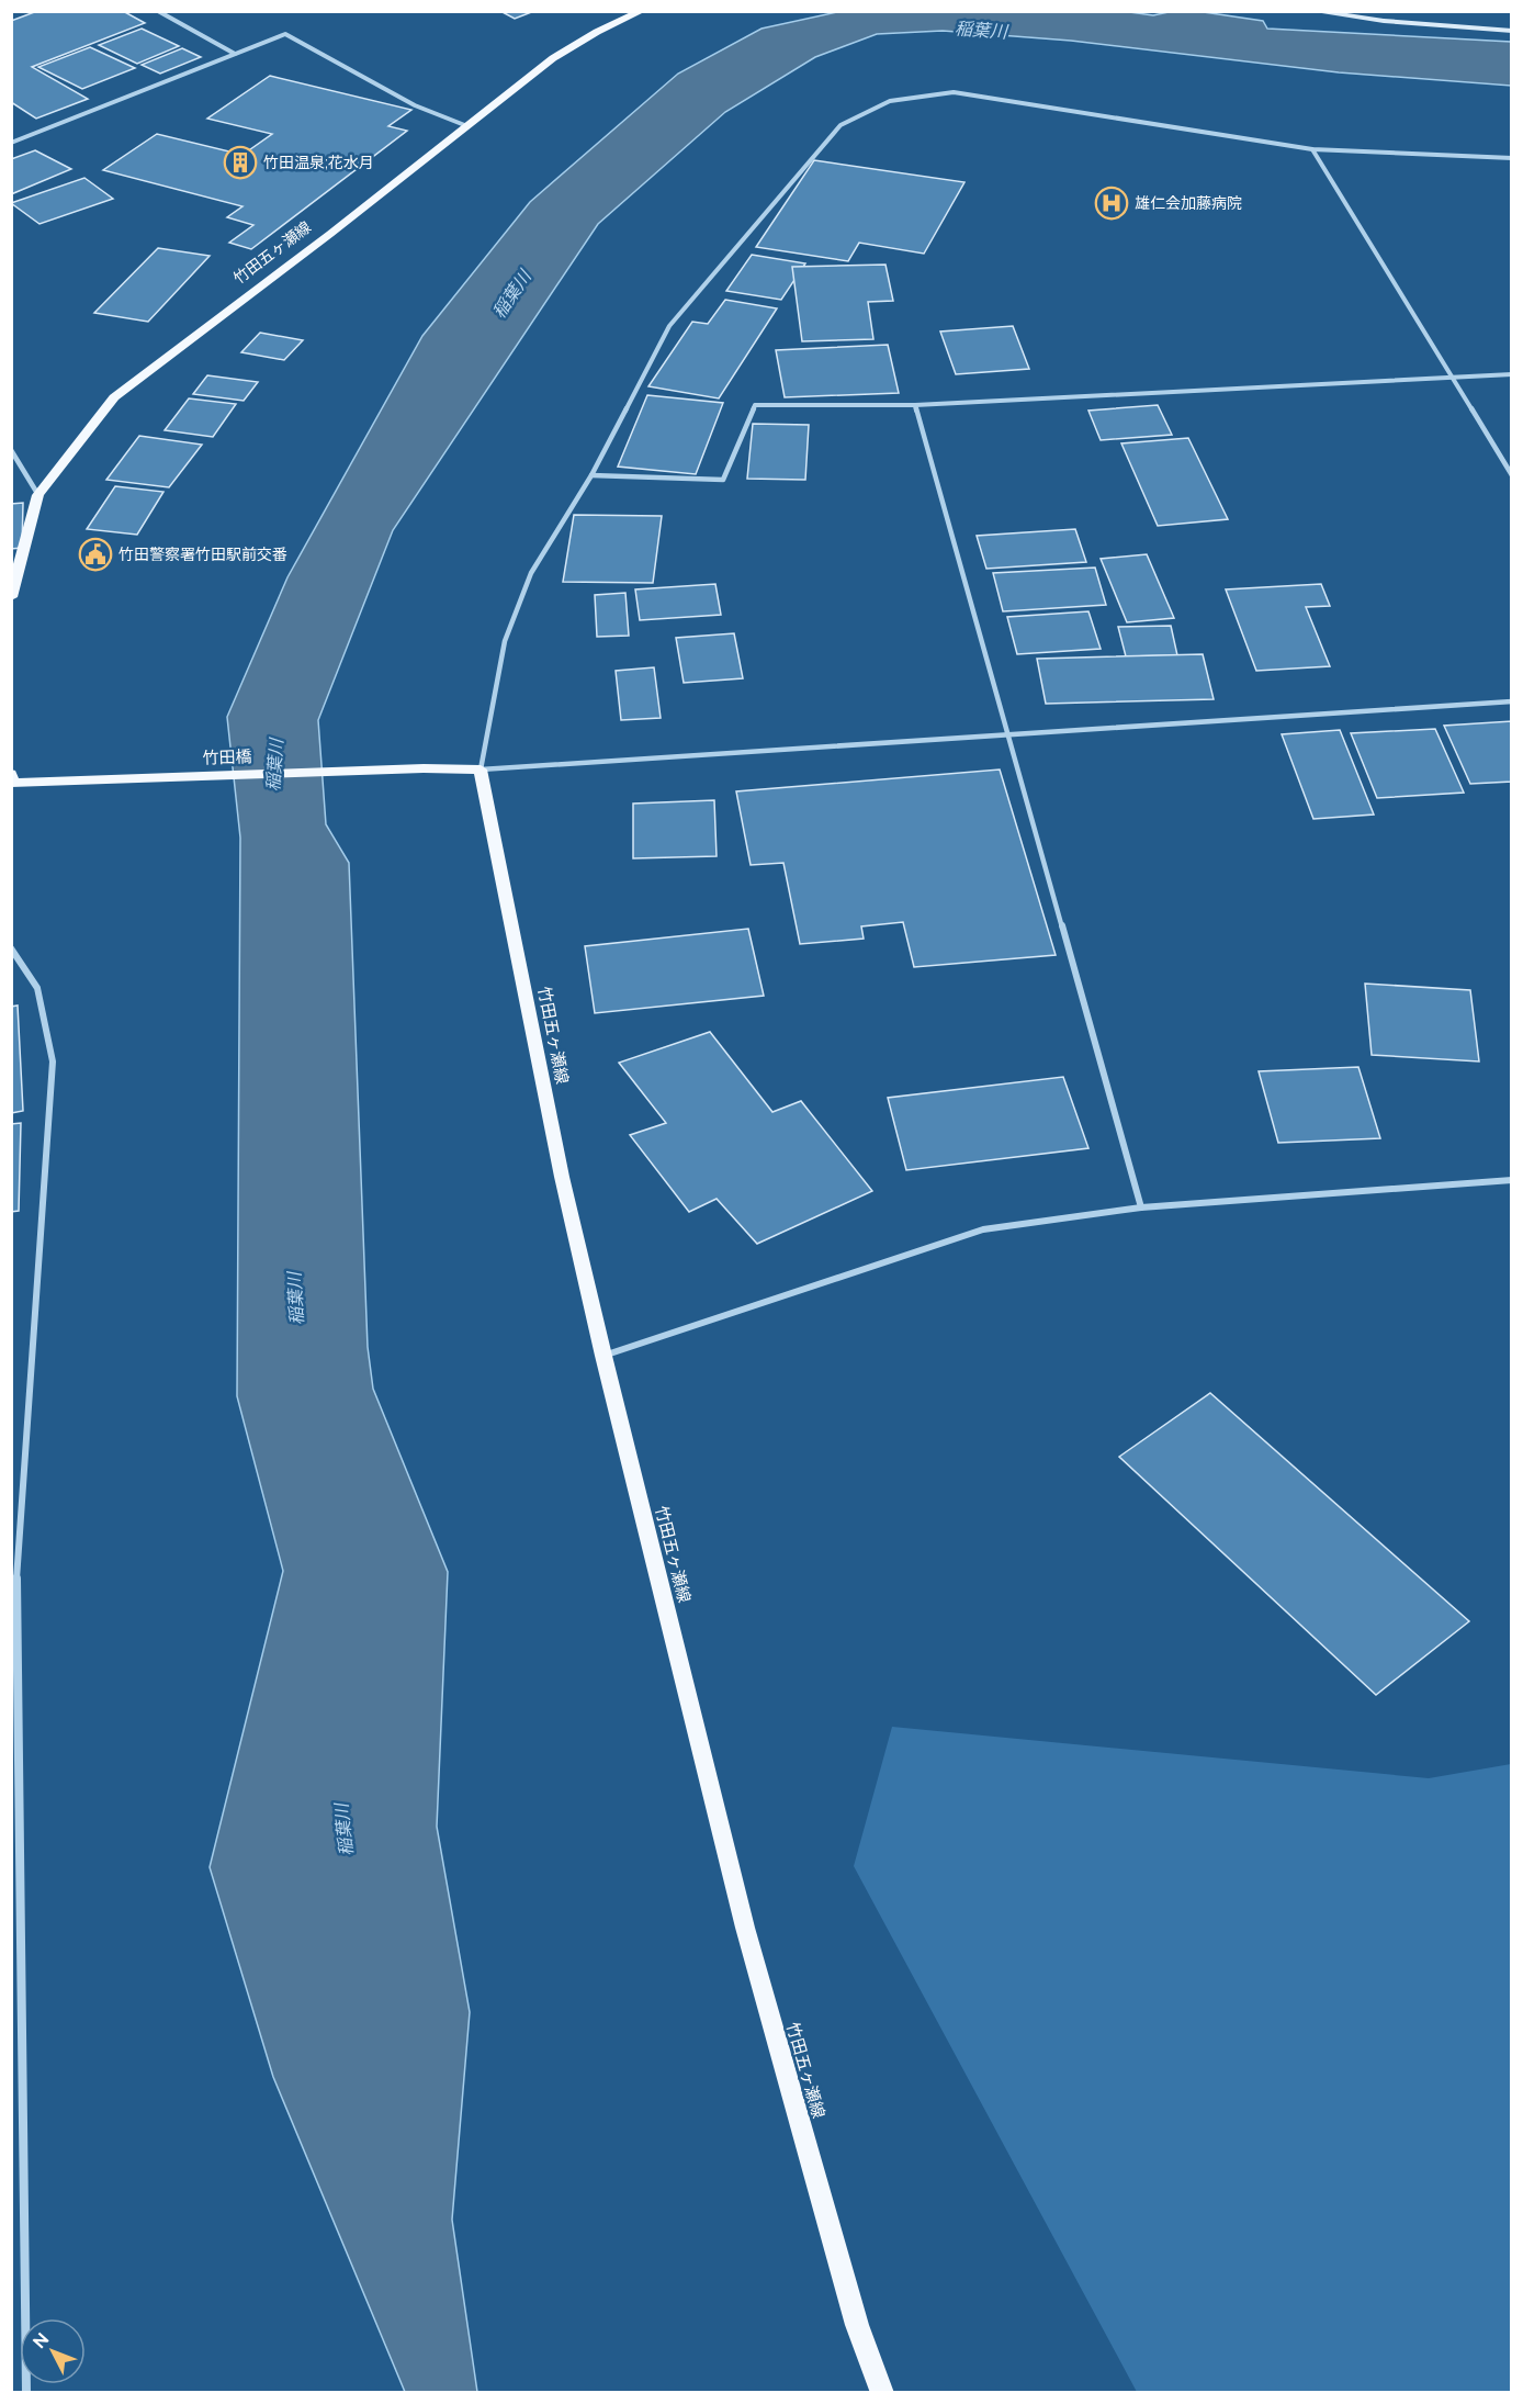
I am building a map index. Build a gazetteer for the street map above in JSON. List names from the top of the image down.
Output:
{
  "streets": {
    "main road": ["竹田五ヶ瀬線", "竹田橋"]
  },
  "crossings": [
    ["竹田五ヶ瀬線", "竹田橋"]
  ],
  "water": ["稲葉川"],
  "places": {
    "building": ["竹田温泉;花水月"],
    "hospital": ["雄仁会加藤病院"],
    "public building": ["竹田警察署竹田駅前交番"]
  },
  "north": "top left"
}
